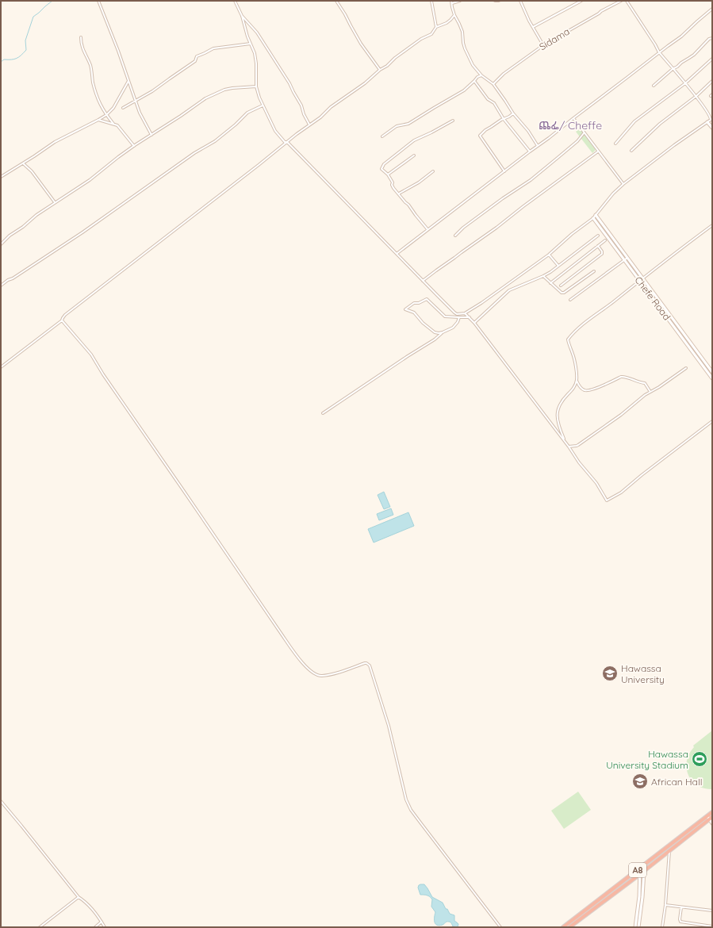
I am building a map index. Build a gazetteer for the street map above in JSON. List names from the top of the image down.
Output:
{
  "streets": {
    "highway": ["A8"],
    "street": ["Sidama", "Chefe Road"]
  },
  "districts": ["ጨፌ/ Cheffe"],
  "places": {
    "school or university": ["Hawassa University", "African Hall"],
    "sports": ["Hawassa University Stadium"]
  }
}
